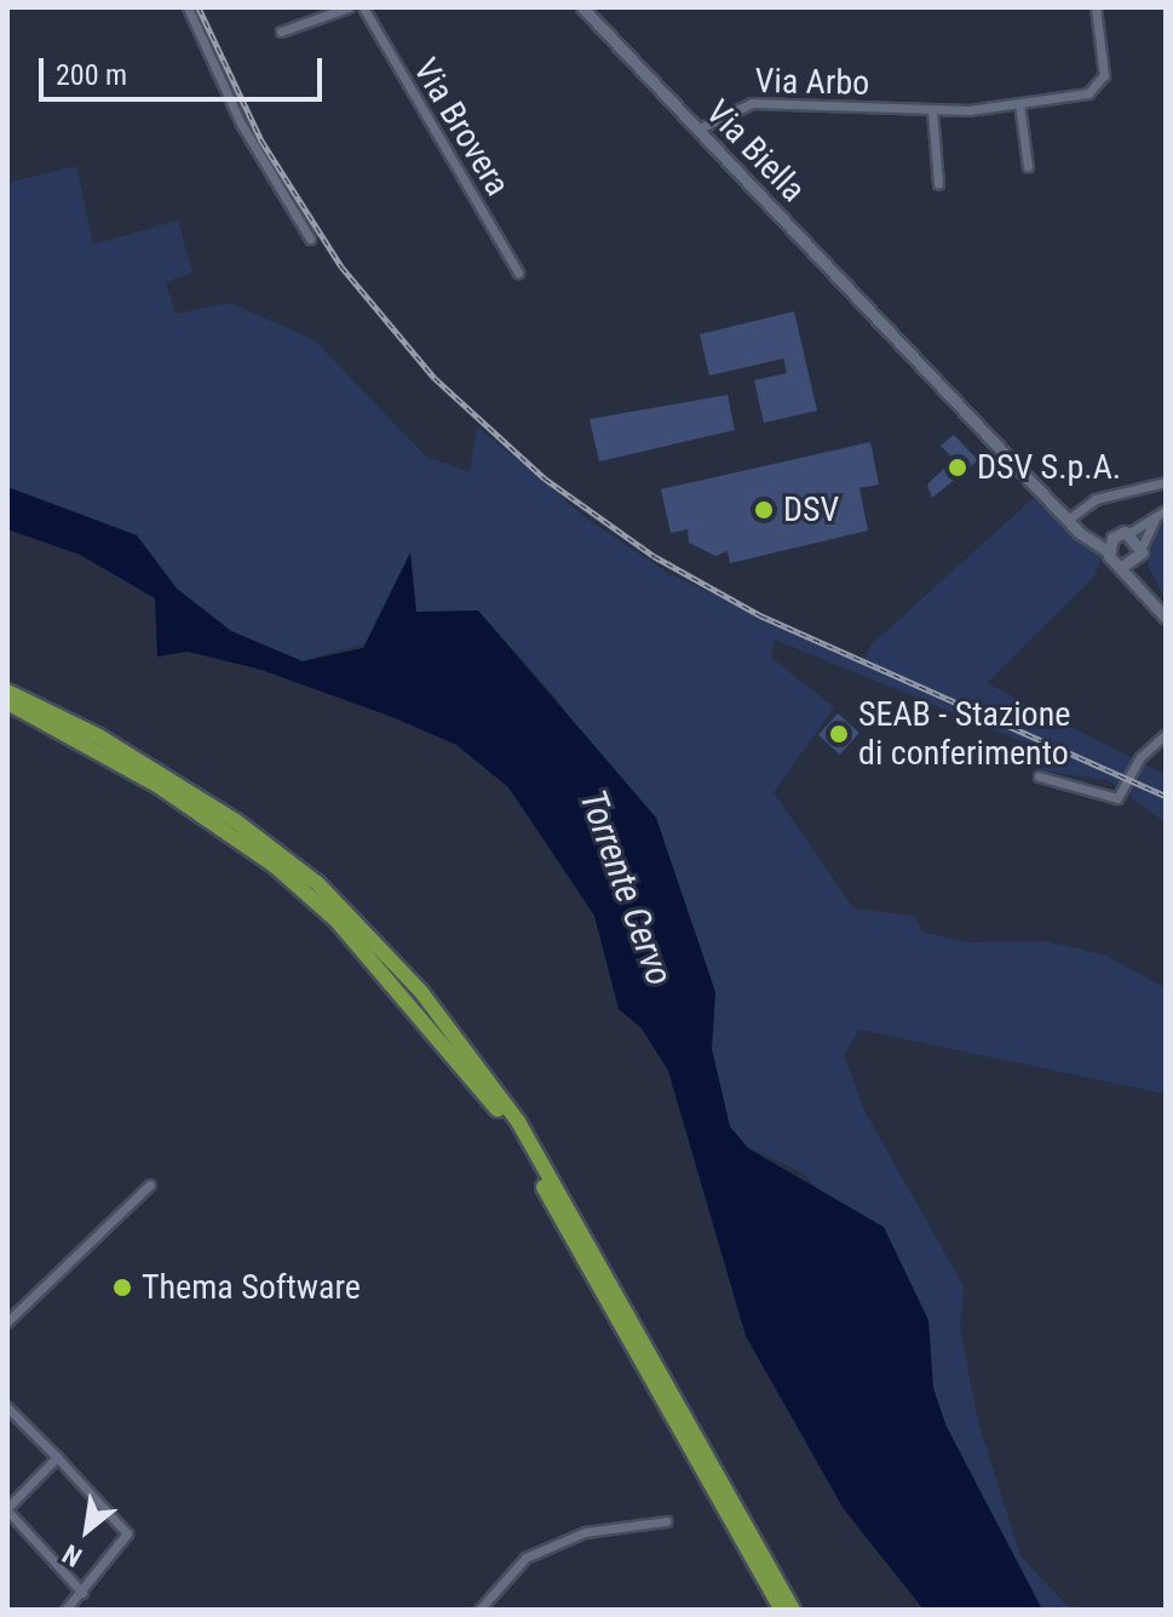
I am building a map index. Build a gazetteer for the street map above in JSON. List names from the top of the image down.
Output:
{
  "streets": {
    "street": ["Via Arbo", "Via Brovera", "Via Biella"]
  },
  "crossings": [
    ["Via Arbo", "Via Biella"]
  ],
  "water": ["Torrente Cervo"],
  "places": [
    "DSV S.p.A.",
    "DSV",
    "SEAB - Stazione di conferimento",
    "Thema Software"
  ],
  "scale_bar": "200 m",
  "north": "bottom left"
}
